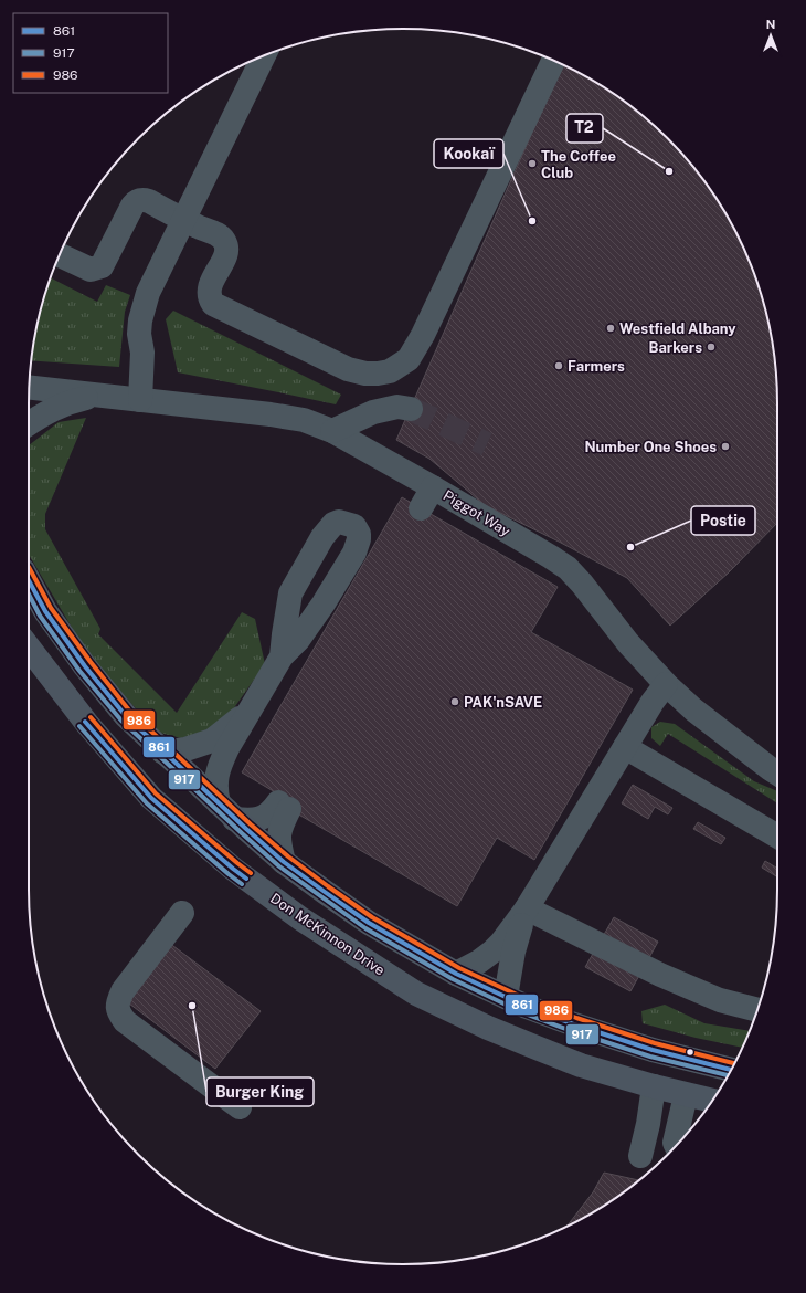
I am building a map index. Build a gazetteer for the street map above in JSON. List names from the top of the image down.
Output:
{
  "streets": {
    "main road": ["Don McKinnon Drive"],
    "street": ["Piggot Way"]
  },
  "places": [
    "The Coffee Club",
    "T2",
    "Kookaï",
    "Westfield Albany",
    "Barkers",
    "Farmers",
    "Number One Shoes",
    "Postie",
    "PAK'nSAVE",
    "Burger King"
  ],
  "lines": ["transit line 986", "transit line 861", "transit line 917"],
  "legend": ["861", "917", "986"],
  "north": "top"
}
